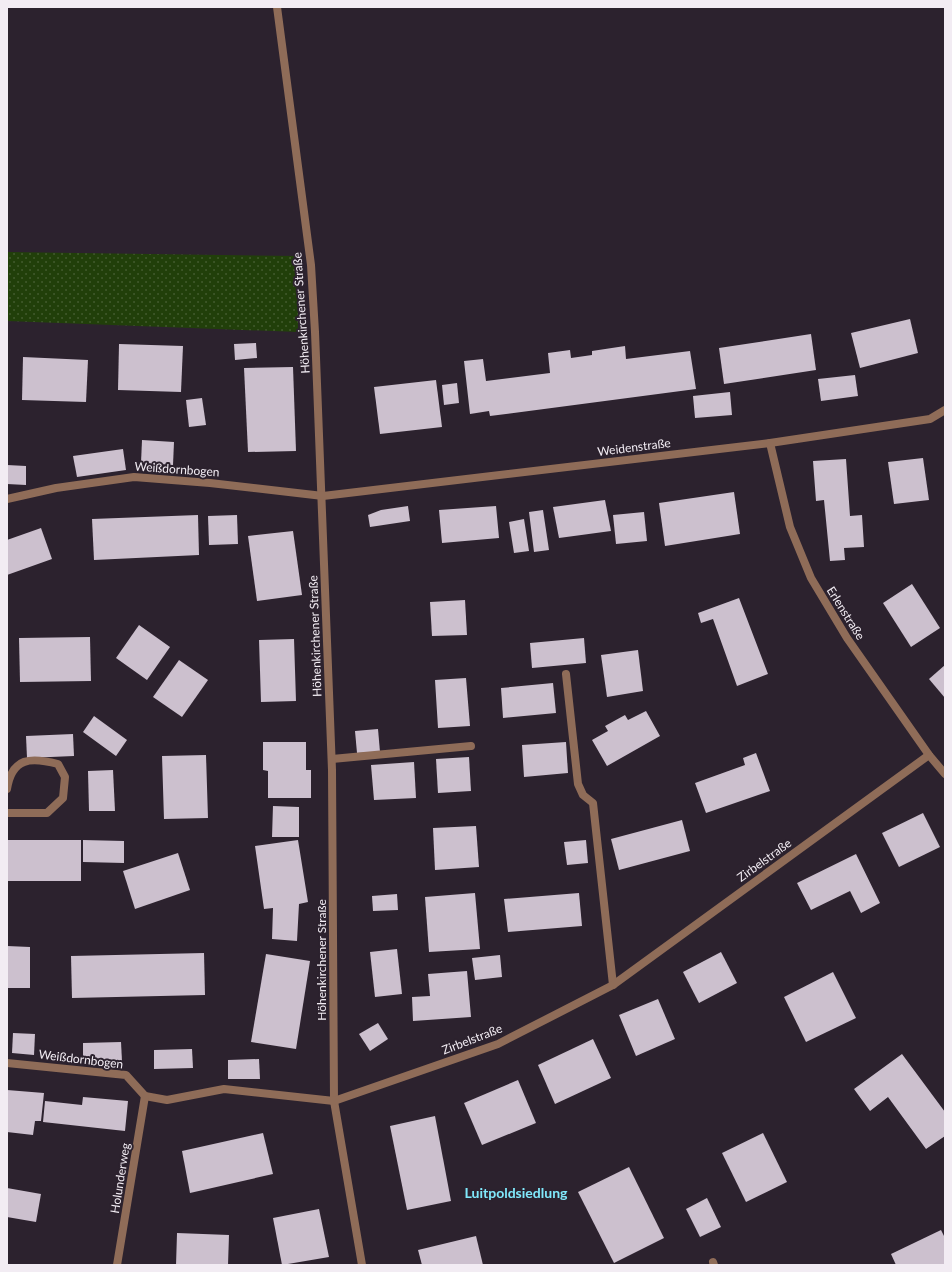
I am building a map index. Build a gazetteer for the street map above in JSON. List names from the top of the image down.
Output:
{
  "streets": {
    "street": [
      "Höhenkirchener Straße",
      "Weidenstraße",
      "Weißdornbogen",
      "Erlenstraße",
      "Zirbelstraße",
      "Holunderweg"
    ]
  },
  "crossings": [
    ["Höhenkirchener Straße", "Weidenstraße"],
    ["Höhenkirchener Straße", "Weißdornbogen"],
    ["Höhenkirchener Straße", "Zirbelstraße"],
    ["Weidenstraße", "Weißdornbogen"],
    ["Weidenstraße", "Erlenstraße"],
    ["Weißdornbogen", "Holunderweg"],
    ["Erlenstraße", "Zirbelstraße"]
  ],
  "districts": ["Luitpoldsiedlung"]
}
